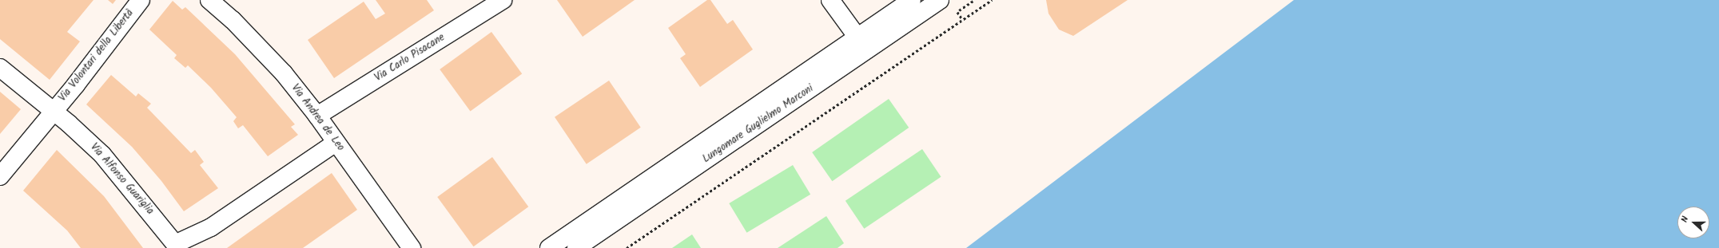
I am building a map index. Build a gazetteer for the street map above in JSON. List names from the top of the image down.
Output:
{
  "streets": {
    "street": [
      "Via Volontari della Libertà",
      "Via Carlo Pisacane",
      "Via Andrea de Leo",
      "Lungomare Guglielmo Marconi",
      "Via Alfonso Guariglia"
    ]
  },
  "crossings": [
    ["Via Volontari della Libertà", "Via Alfonso Guariglia"],
    ["Via Carlo Pisacane", "Via Andrea de Leo"]
  ],
  "north": "left"
}
